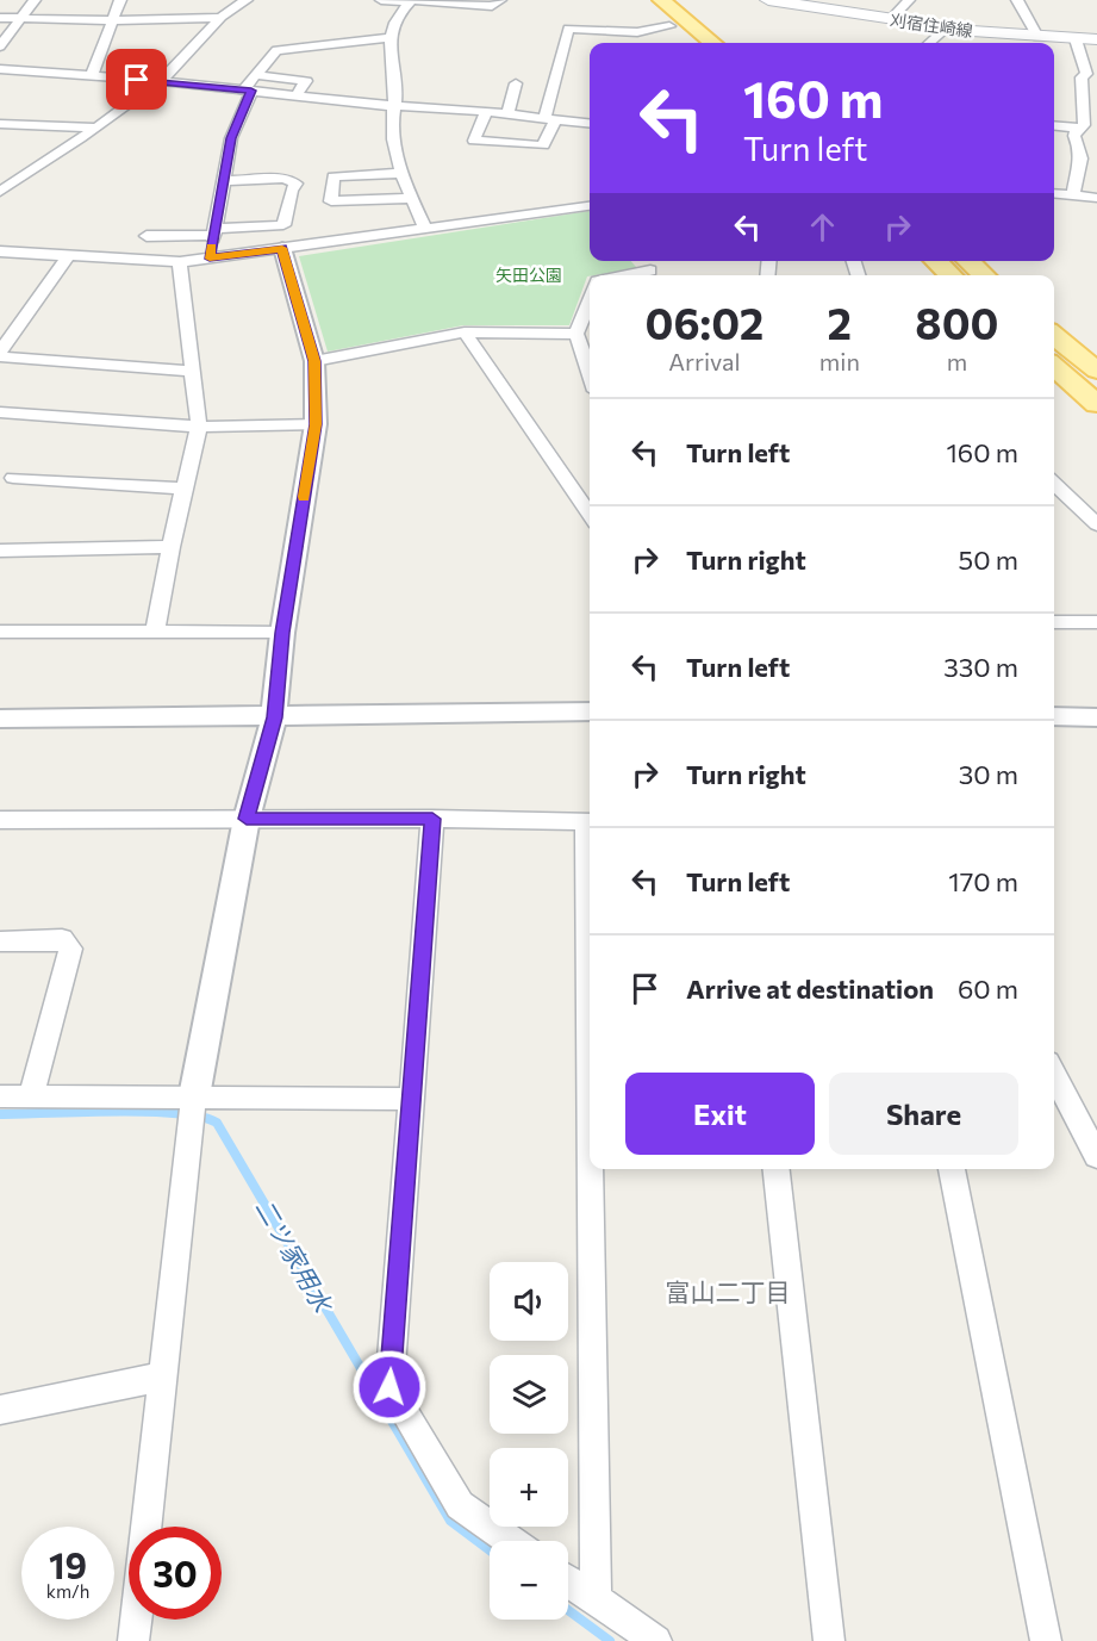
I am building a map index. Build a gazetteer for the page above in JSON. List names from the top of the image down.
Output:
{
  "streets": {
    "main road": ["刈宿住崎線"]
  },
  "districts": ["富山二丁目"],
  "water": ["二ツ家用水"],
  "parks": ["矢田公園"],
  "page": {
    "turn": ["160 m", "Turn left"],
    "eta": [
      "06:02",
      "Arrival",
      "2",
      "min",
      "800",
      "m"
    ],
    "list": [
      {
        "name": "Turn left",
        "value": "160 m"
      },
      {
        "name": "Turn right",
        "value": "50 m"
      },
      {
        "name": "Turn left",
        "value": "330 m"
      },
      {
        "name": "Turn right",
        "value": "30 m"
      },
      {
        "name": "Turn left",
        "value": "170 m"
      },
      {
        "name": "Arrive at destination",
        "value": "60 m"
      }
    ],
    "buttons": ["Exit", "Share"],
    "map_buttons": ["+", "−"],
    "speed": "19 km/h",
    "limit": "30"
  }
}
